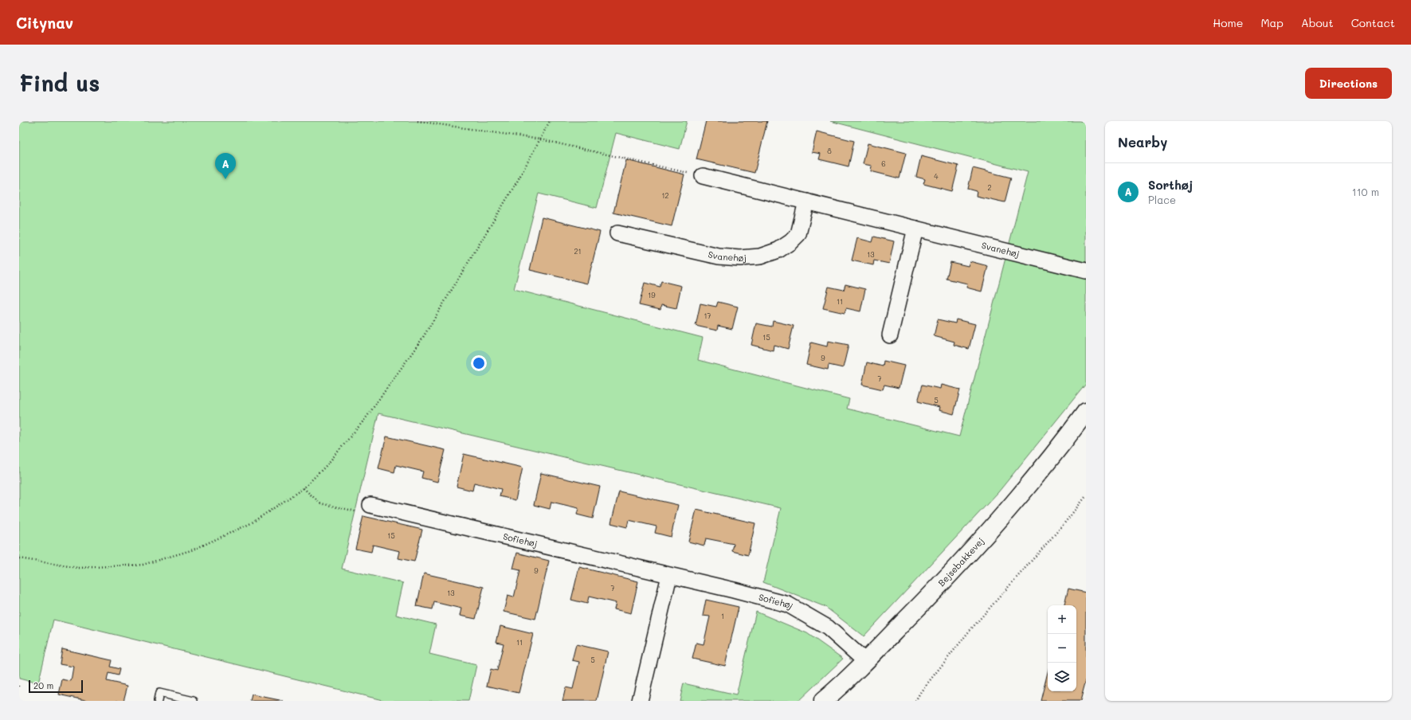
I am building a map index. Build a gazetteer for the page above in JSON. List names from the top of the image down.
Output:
{
  "streets": {
    "street": ["Svanehøj", "Sofiehøj", "Bejsebakkevej"]
  },
  "crossings": [
    ["Sofiehøj", "Bejsebakkevej"]
  ],
  "house_numbers": [
    "8",
    "6",
    "4",
    "2",
    "12",
    "21",
    "13",
    "19",
    "11",
    "17",
    "15",
    "9",
    "7",
    "5",
    "15",
    "9",
    "7",
    "13",
    "1",
    "11",
    "5"
  ],
  "scale_bar": "20 m",
  "page": {
    "header": "Citynav",
    "nav": [
      "Home",
      "Map",
      "About",
      "Contact"
    ],
    "buttons": "Directions",
    "title": "Find us",
    "heading": "Nearby",
    "pins": "A",
    "list": [
      {
        "mark": "A",
        "name": "Sorthøj",
        "note": "Place",
        "value": "110 m"
      }
    ],
    "map_buttons": ["+", "−"],
    "scale": "20 m"
  }
}
